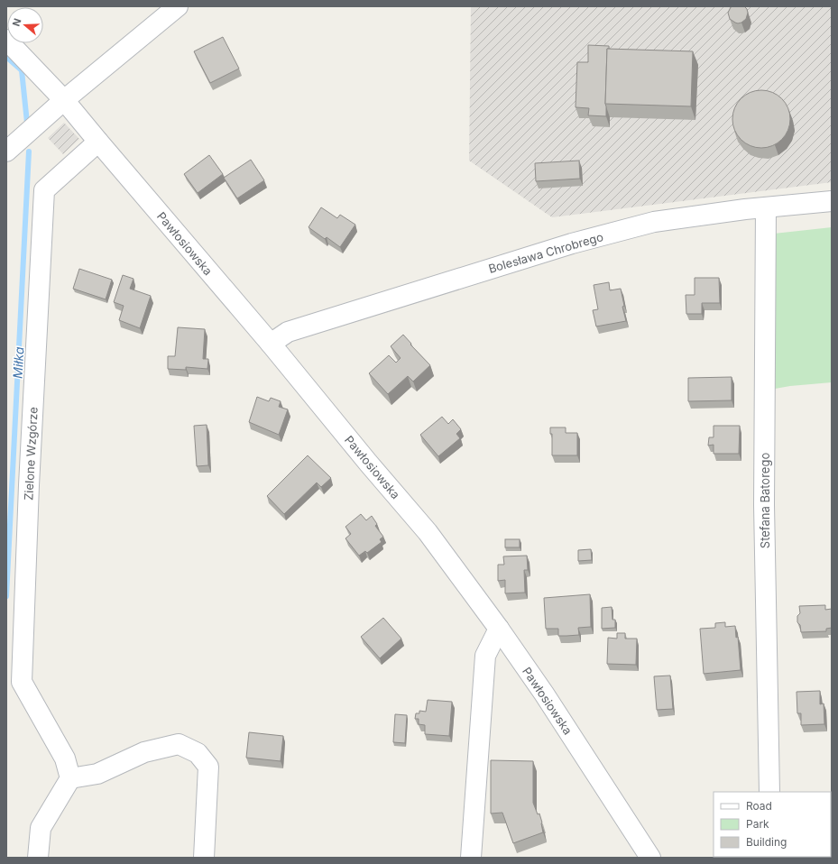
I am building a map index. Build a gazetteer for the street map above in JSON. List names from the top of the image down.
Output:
{
  "streets": {
    "street": [
      "Pawłosiowska",
      "Bolesława Chrobrego",
      "Zielone Wzgórze",
      "Stefana Batorego"
    ]
  },
  "crossings": [
    ["Pawłosiowska", "Bolesława Chrobrego"],
    ["Pawłosiowska", "Zielone Wzgórze"],
    ["Bolesława Chrobrego", "Stefana Batorego"]
  ],
  "water": ["Miłka"],
  "legend": ["Road", "Park", "Building"],
  "north": "left"
}
